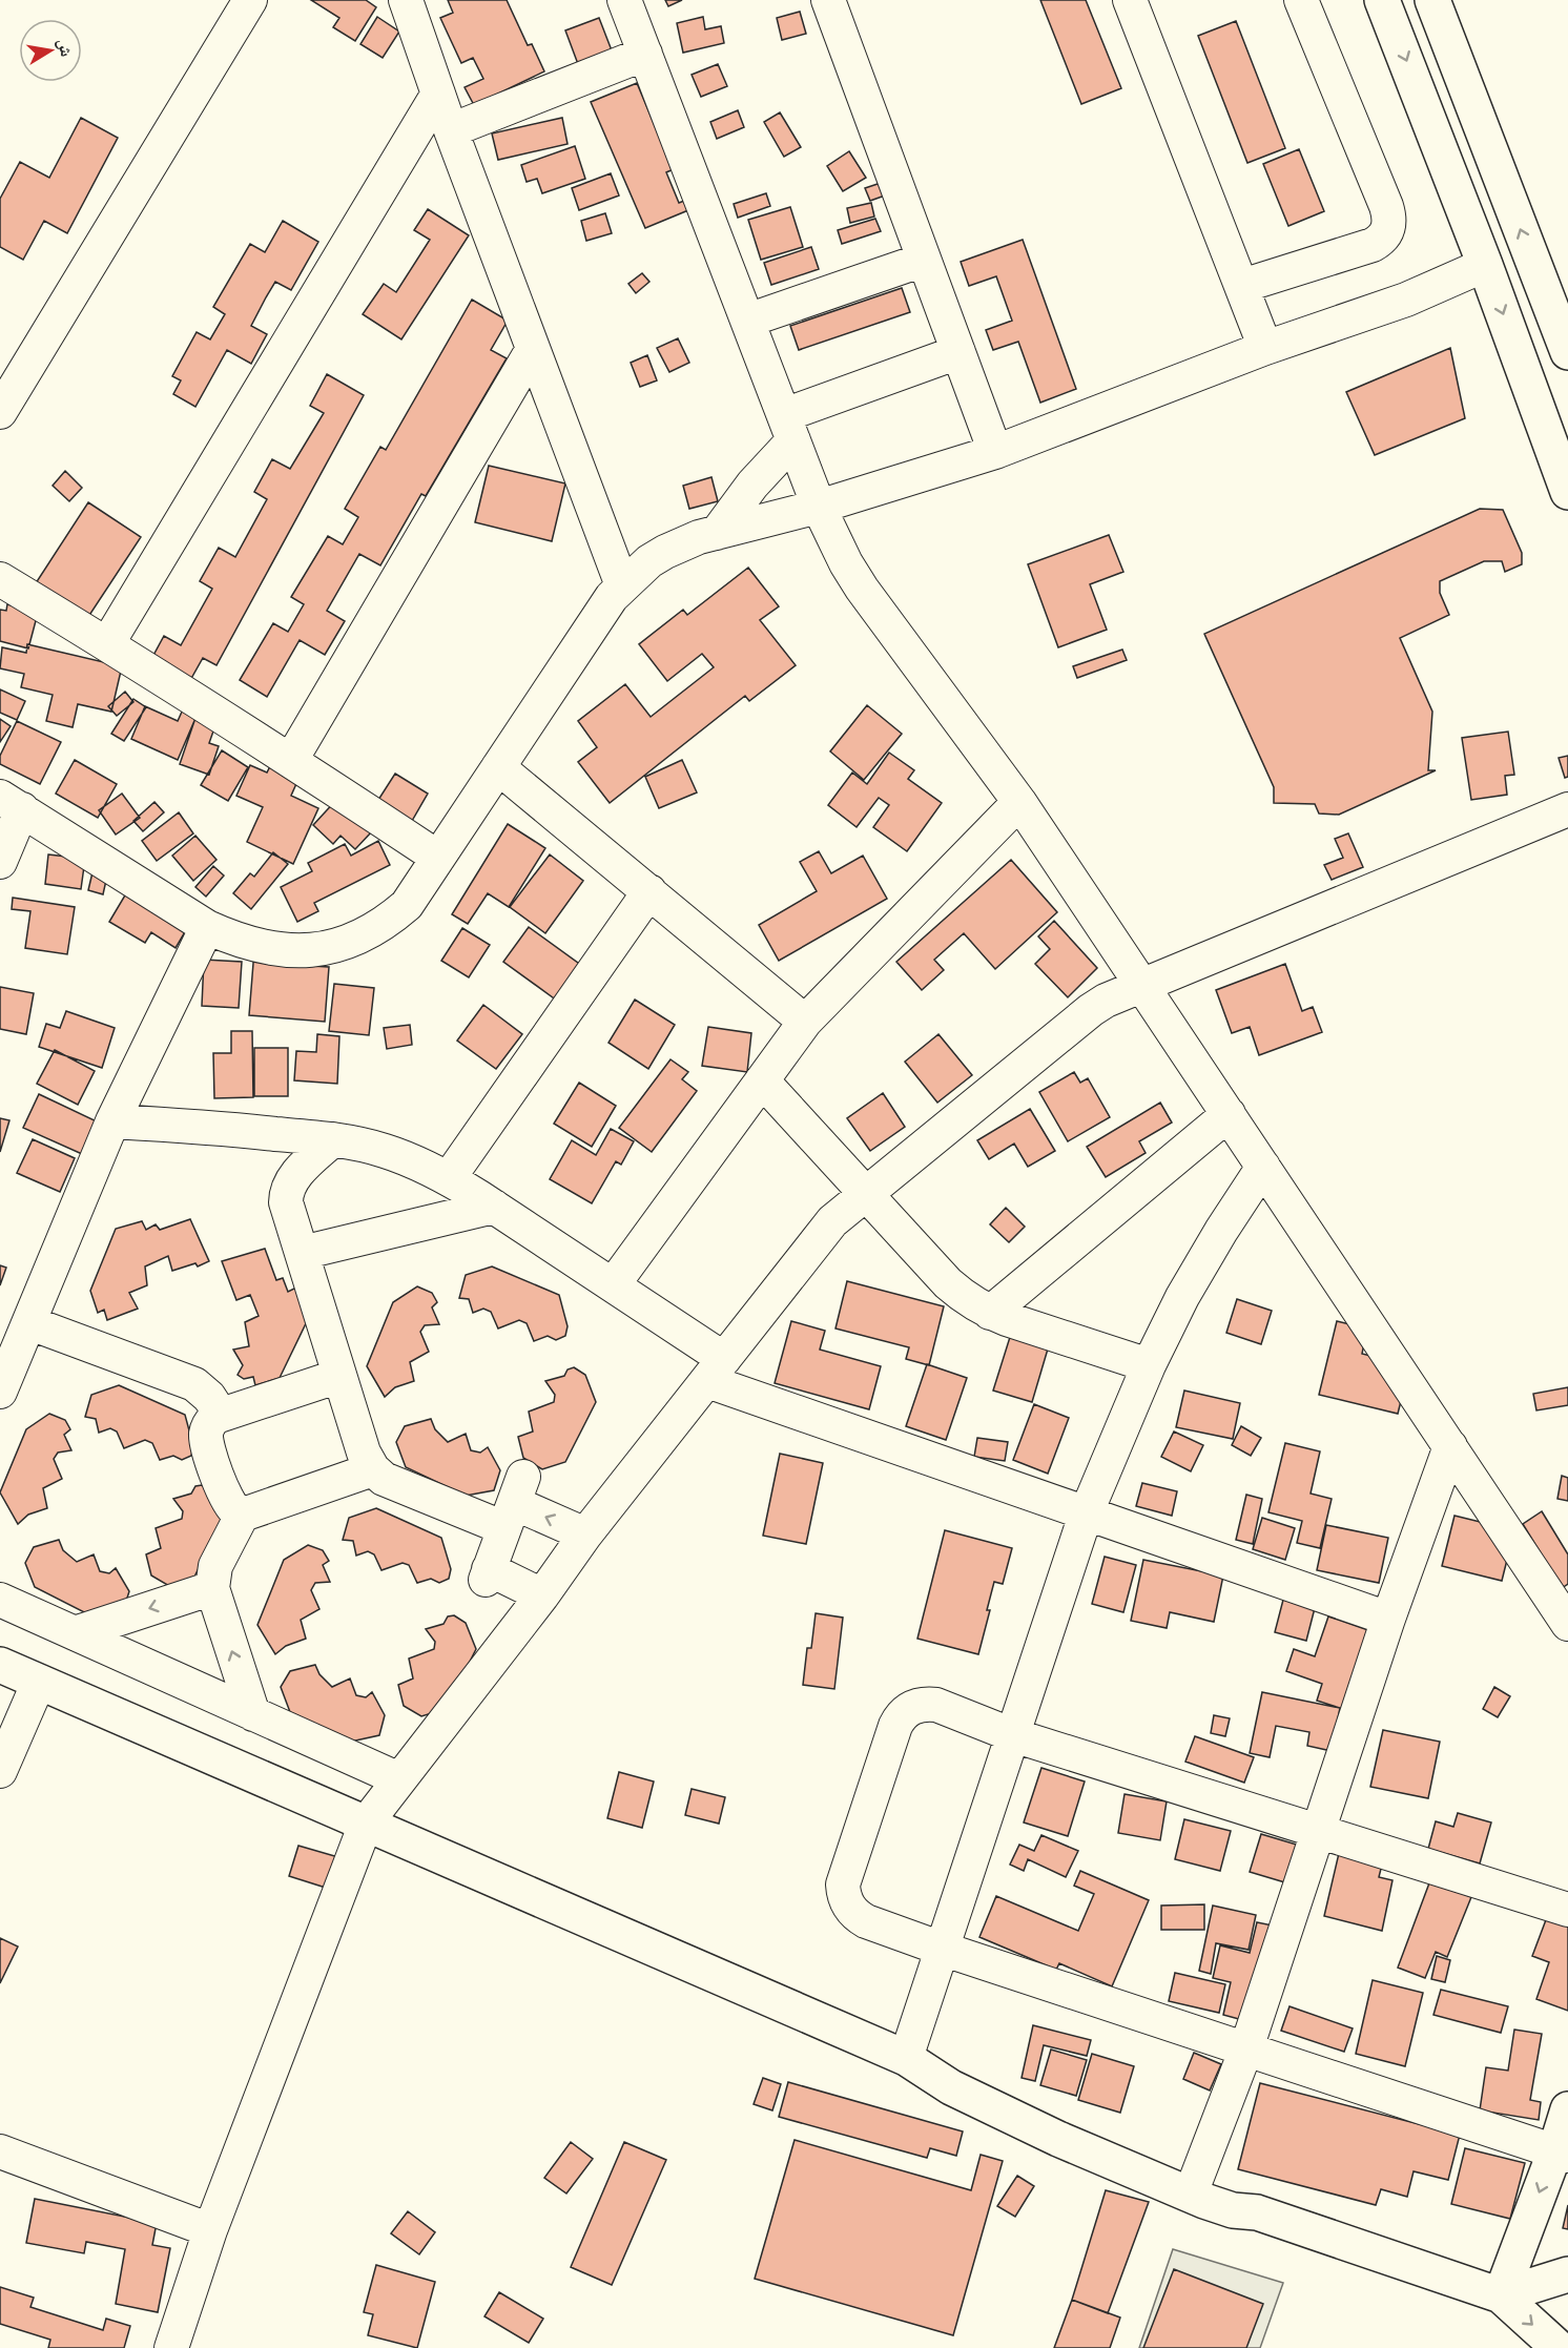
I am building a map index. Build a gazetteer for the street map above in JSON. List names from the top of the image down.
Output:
{
  "north": "right"
}
